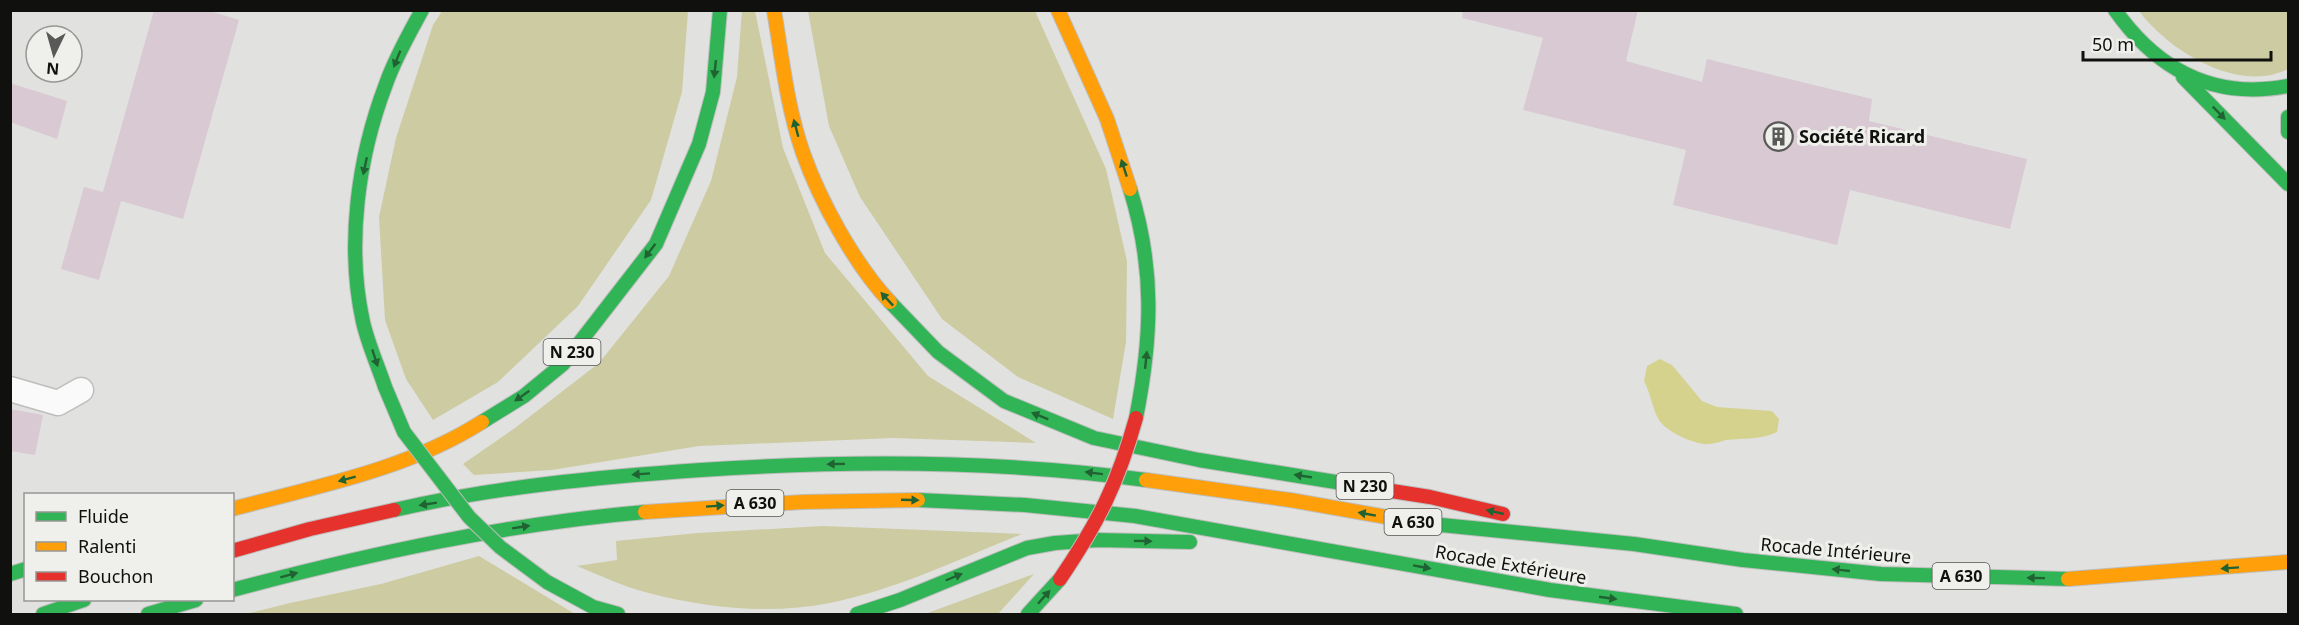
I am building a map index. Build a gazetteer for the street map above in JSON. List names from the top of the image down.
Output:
{
  "streets": {
    "main road": [
      "N 230",
      "A 630",
      "Rocade Intérieure",
      "Rocade Extérieure"
    ]
  },
  "crossings": [
    ["N 230", "A 630"],
    ["N 230", "Rocade Intérieure"],
    ["A 630", "Rocade Intérieure"],
    ["A 630", "Rocade Extérieure"]
  ],
  "one_way": ["Rocade Intérieure"],
  "places": {
    "building": ["Société Ricard"]
  },
  "legend": ["Fluide", "Ralenti", "Bouchon"],
  "scale_bar": "50 m",
  "north": "bottom"
}
